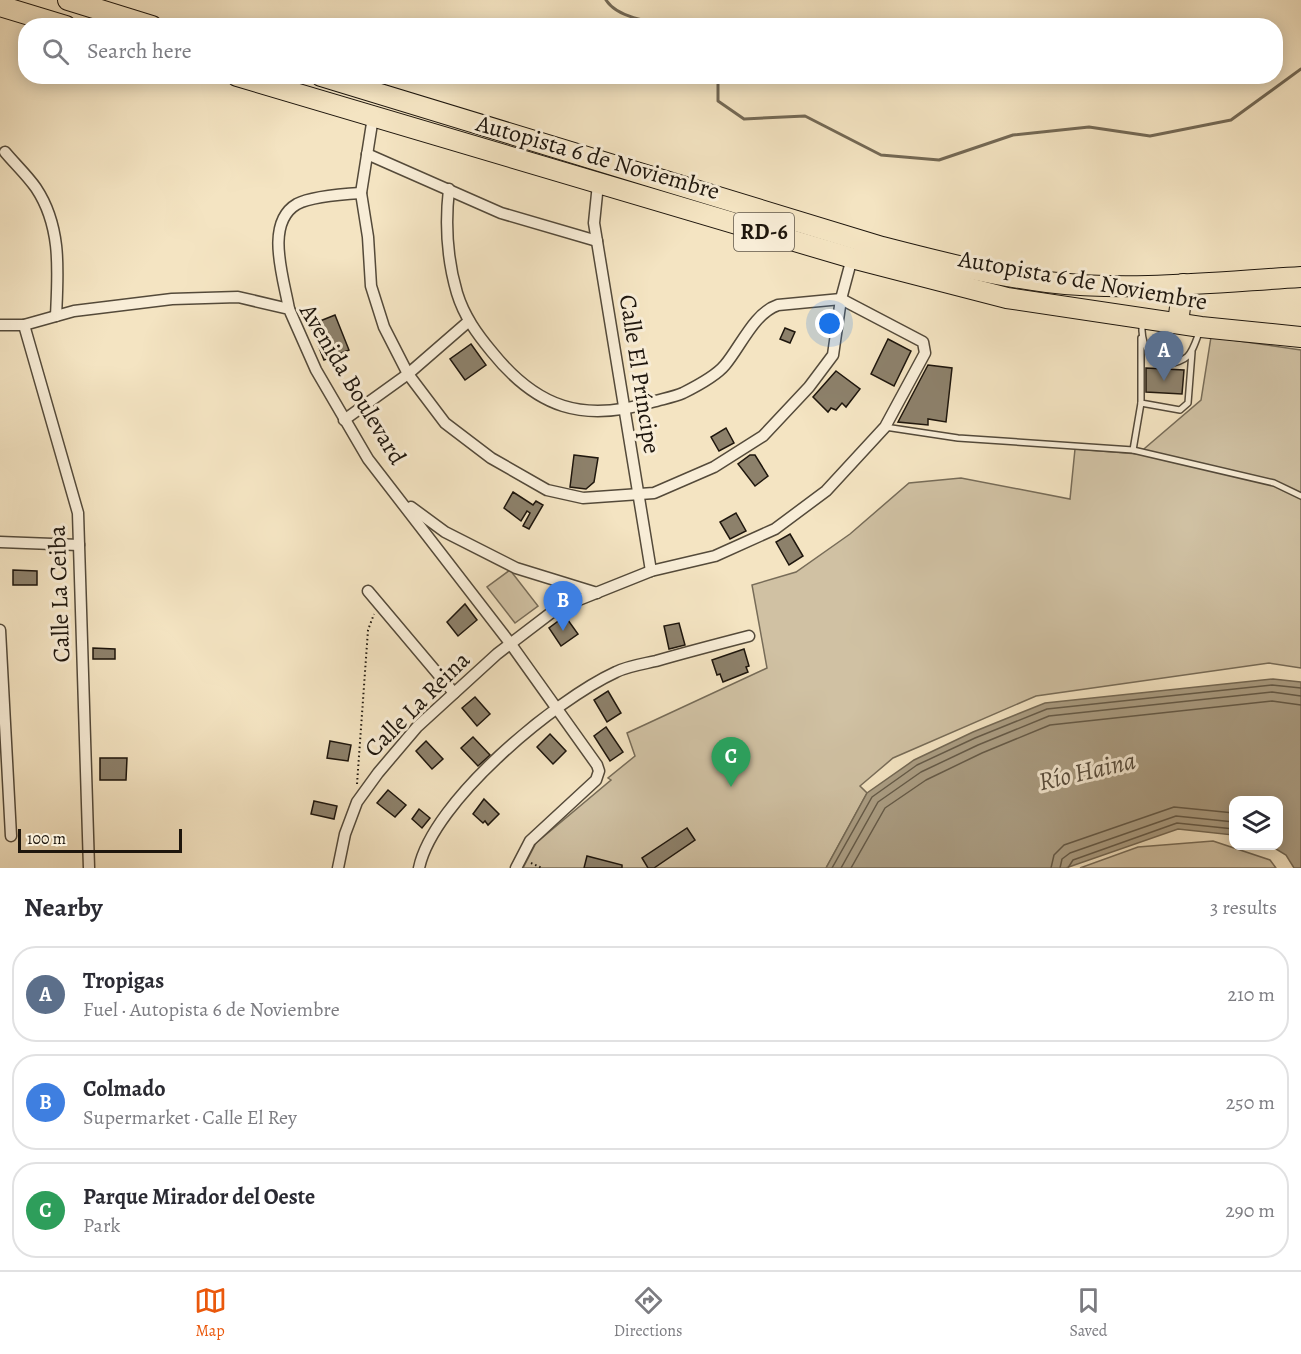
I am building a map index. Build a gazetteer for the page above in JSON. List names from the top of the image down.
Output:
{
  "streets": {
    "highway": ["Autopista 6 de Noviembre", "RD-6"],
    "street": [
      "Calle El Príncipe",
      "Avenida Boulevard",
      "Calle La Ceiba",
      "Calle La Reina"
    ]
  },
  "crossings": [
    ["Autopista 6 de Noviembre", "Calle El Príncipe"],
    ["Calle El Príncipe", "Calle La Reina"],
    ["Avenida Boulevard", "Calle La Ceiba"],
    ["Avenida Boulevard", "Calle La Reina"]
  ],
  "water": ["Río Haina"],
  "scale_bar": "100 m",
  "page": {
    "search": "Search here",
    "pins": ["A", "B", "C"],
    "scale": "100 m",
    "heading": ["Nearby", "3 results"],
    "list": [
      {
        "mark": "A",
        "name": "Tropigas",
        "note": "Fuel · Autopista 6 de Noviembre",
        "value": "210 m"
      },
      {
        "mark": "B",
        "name": "Colmado",
        "note": "Supermarket · Calle El Rey",
        "value": "250 m"
      },
      {
        "mark": "C",
        "name": "Parque Mirador del Oeste",
        "note": "Park",
        "value": "290 m"
      }
    ],
    "nav": ["Map", "Directions", "Saved"]
  }
}
